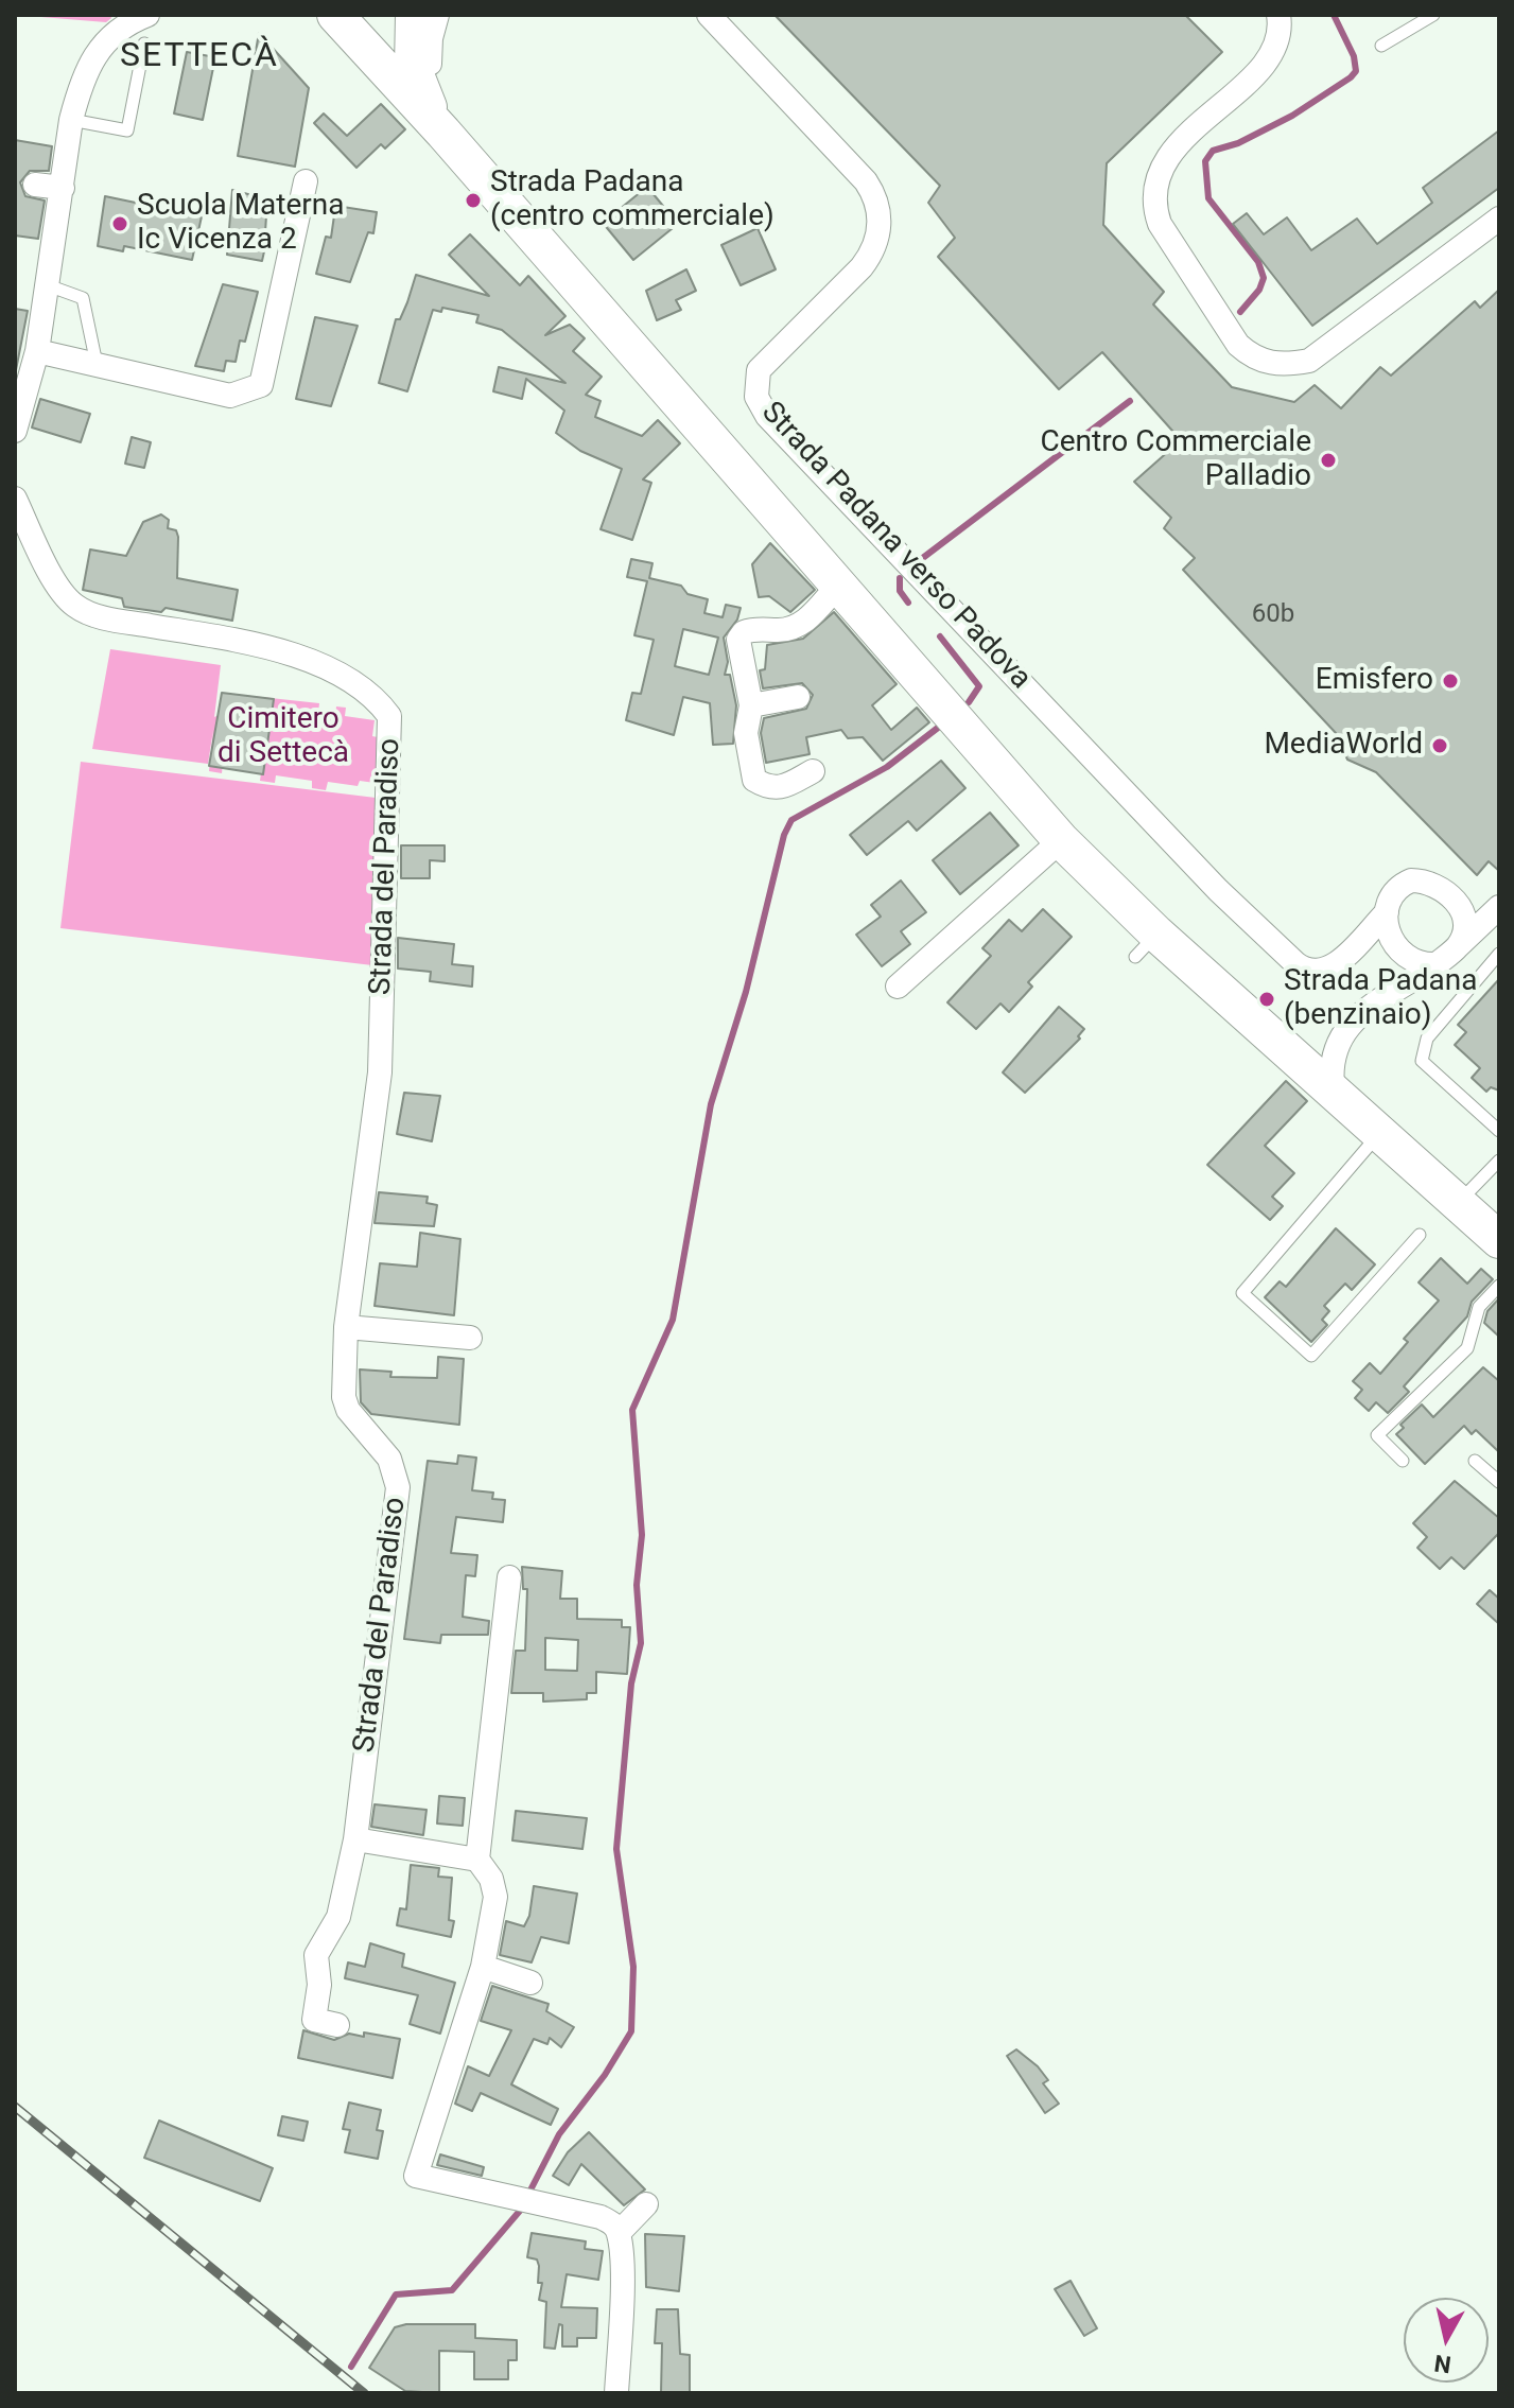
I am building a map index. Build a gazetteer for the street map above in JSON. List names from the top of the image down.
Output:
{
  "streets": {
    "street": ["Strada Padana verso Padova", "Strada del Paradiso"]
  },
  "districts": ["SETTECÀ"],
  "parks": ["Cimitero di Settecà"],
  "places": [
    "Strada Padana (centro commerciale)",
    "Scuola Materna Ic Vicenza 2",
    "Centro Commerciale Palladio",
    "Emisfero",
    "MediaWorld",
    "Strada Padana (benzinaio)"
  ],
  "house_numbers": ["60b"],
  "north": "bottom"
}
